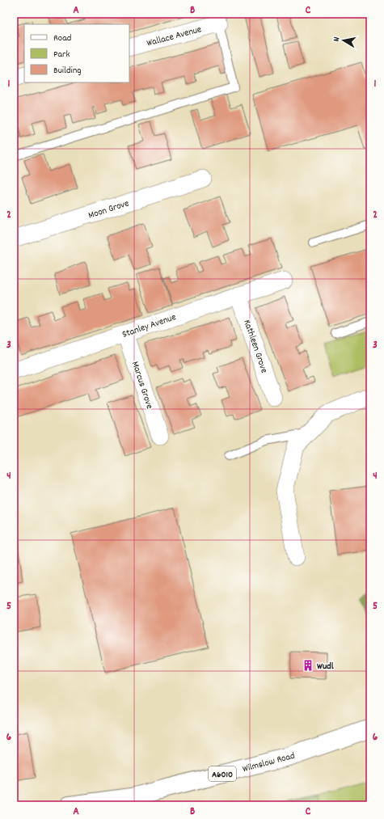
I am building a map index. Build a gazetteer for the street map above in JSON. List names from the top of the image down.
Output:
{
  "streets": {
    "highway": ["Wilmslow Road", "A6010"],
    "street": [
      "Wallace Avenue",
      "Moon Grove",
      "Stanley Avenue",
      "Kathleen Grove",
      "Marcus Grove"
    ]
  },
  "crossings": [
    ["Stanley Avenue", "Kathleen Grove"],
    ["Stanley Avenue", "Marcus Grove"]
  ],
  "places": {
    "building": ["Wudl"]
  },
  "legend": ["Road", "Park", "Building"],
  "north": "left",
  "grid": {
    "columns": ["A", "B", "C"],
    "rows": [
      "1",
      "2",
      "3",
      "4",
      "5",
      "6"
    ]
  }
}
